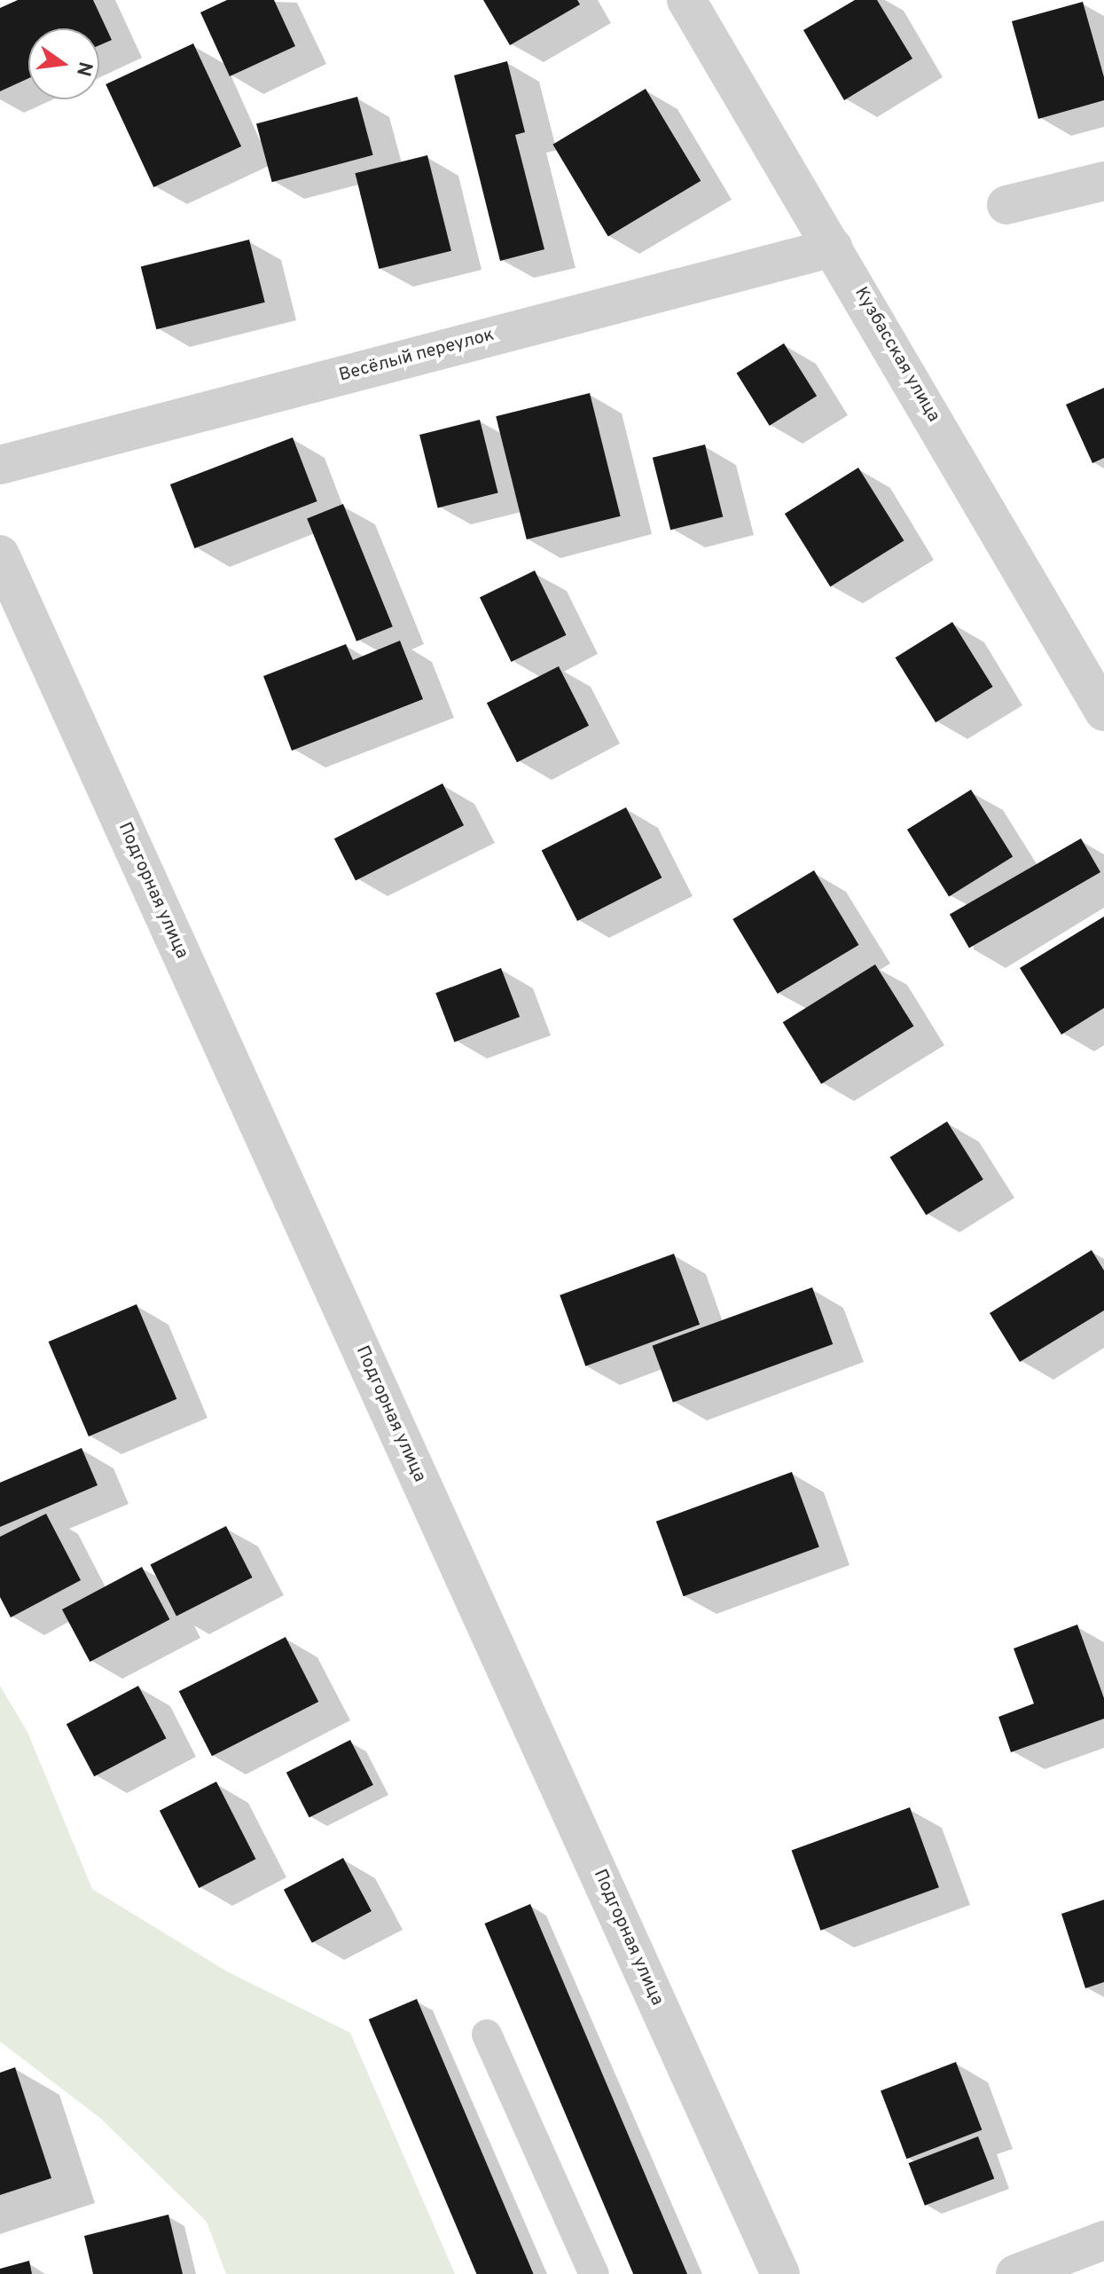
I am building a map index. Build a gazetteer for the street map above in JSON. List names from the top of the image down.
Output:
{
  "streets": {
    "street": ["Кузбасская улица", "Весёлый переулок", "Подгорная улица"]
  },
  "crossings": [
    ["Кузбасская улица", "Весёлый переулок"]
  ],
  "north": "right"
}
